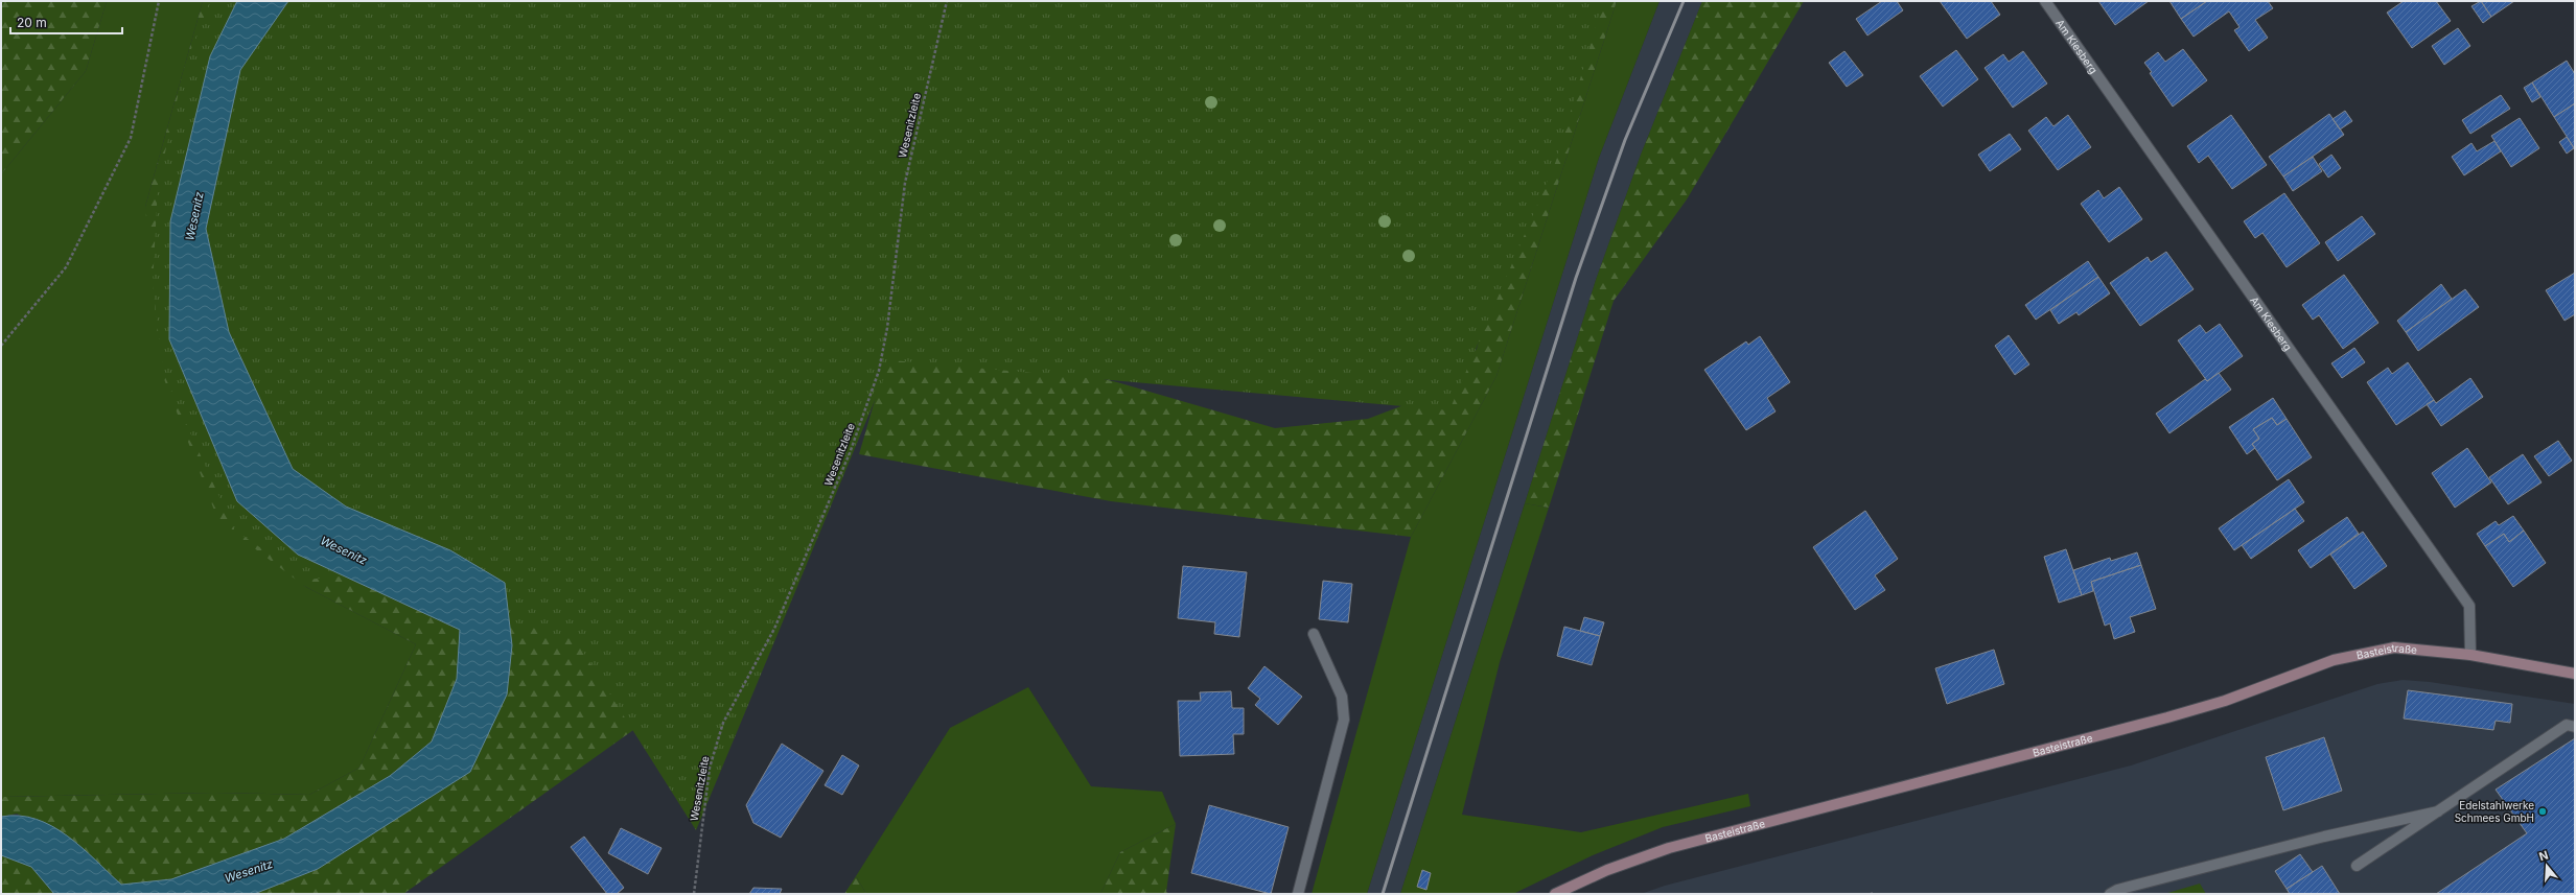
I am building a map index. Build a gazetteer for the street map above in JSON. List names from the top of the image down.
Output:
{
  "streets": {
    "main road": ["Basteistraße"],
    "street": ["Am Kiesberg"],
    "path": ["Wesenitzleite"]
  },
  "crossings": [
    ["Am Kiesberg", "Basteistraße"]
  ],
  "water": ["Wesenitz"],
  "places": ["Edelstahlwerke Schmees GmbH"],
  "scale_bar": "20 m",
  "north": "top"
}
